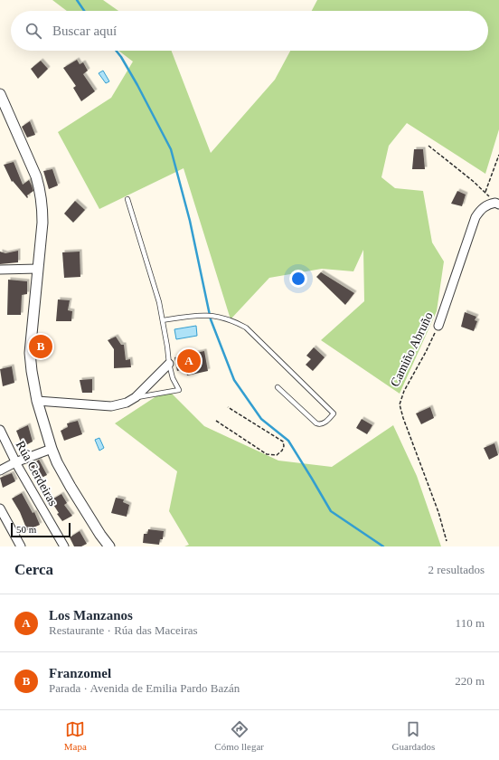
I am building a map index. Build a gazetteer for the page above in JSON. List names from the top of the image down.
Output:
{
  "streets": {
    "street": ["Camiño Abruño", "Rúa Cerdeiras"]
  },
  "scale_bar": "50 m",
  "page": {
    "search": "Buscar aquí",
    "pins": ["B", "A"],
    "scale": "50 m",
    "heading": ["Cerca", "2 resultados"],
    "list": [
      {
        "mark": "A",
        "name": "Los Manzanos",
        "note": "Restaurante · Rúa das Maceiras",
        "value": "110 m"
      },
      {
        "mark": "B",
        "name": "Franzomel",
        "note": "Parada · Avenida de Emilia Pardo Bazán",
        "value": "220 m"
      }
    ],
    "nav": ["Mapa", "Cómo llegar", "Guardados"]
  }
}
